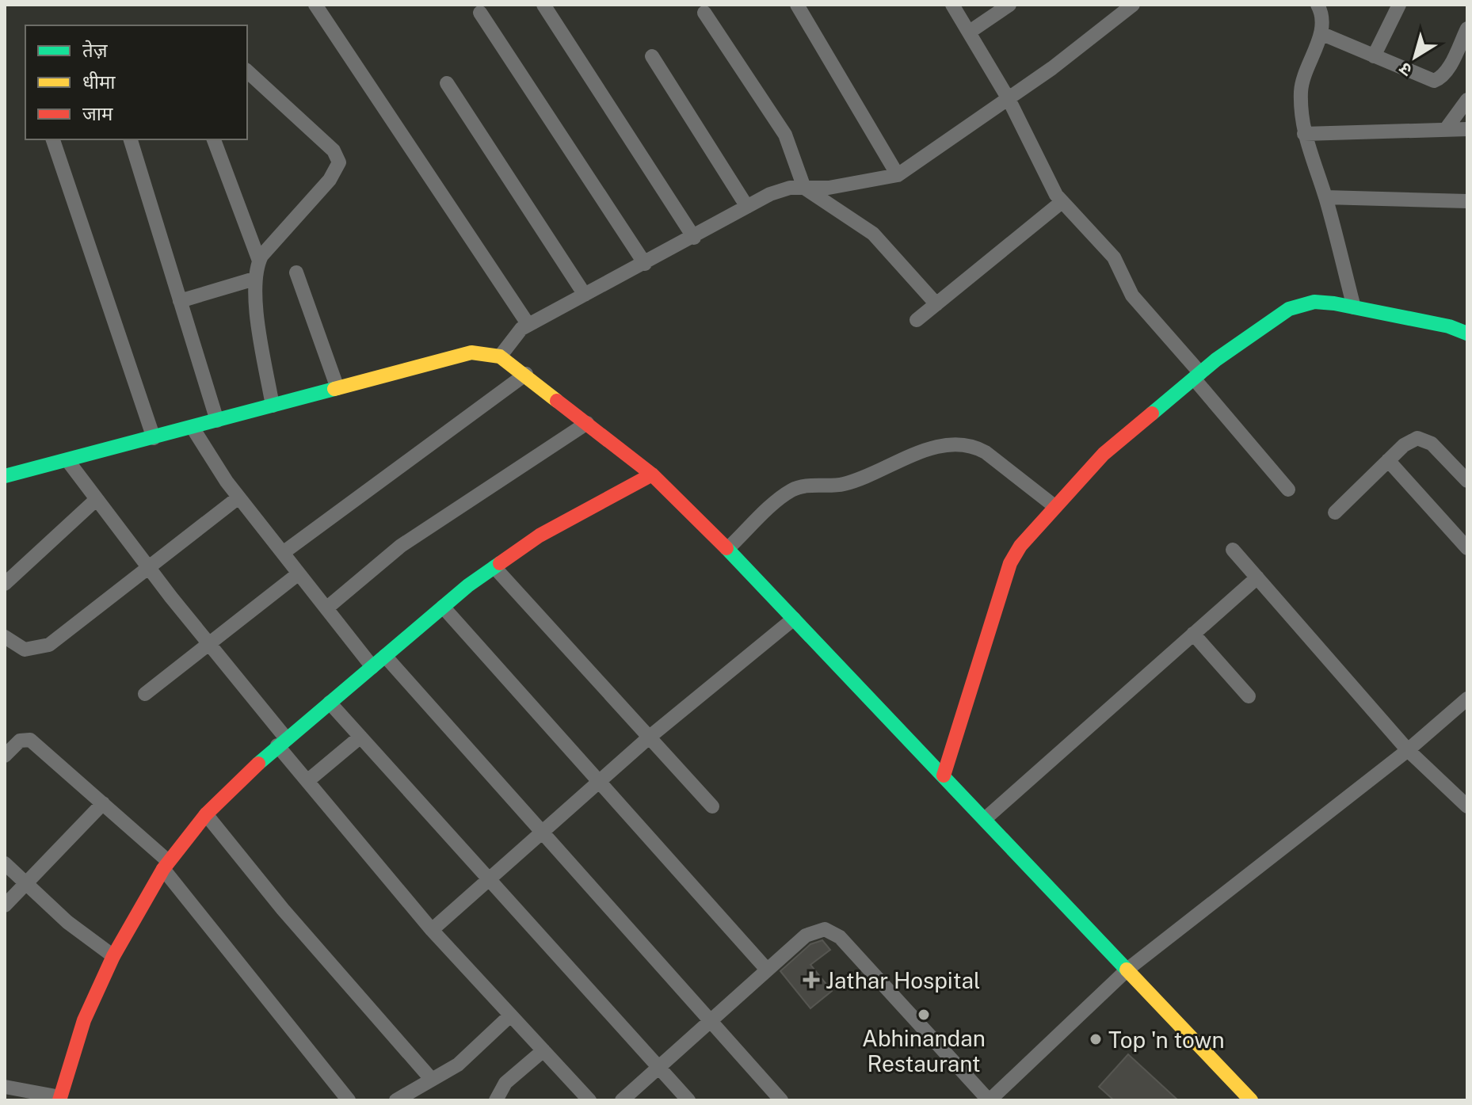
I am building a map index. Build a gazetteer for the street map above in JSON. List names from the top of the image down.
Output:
{
  "places": {
    "health": ["Jathar Hospital"],
    "other": ["Abhinandan Restaurant", "Top 'n town"]
  },
  "legend": ["तेज़", "धीमा", "जाम"],
  "north": "bottom left"
}
